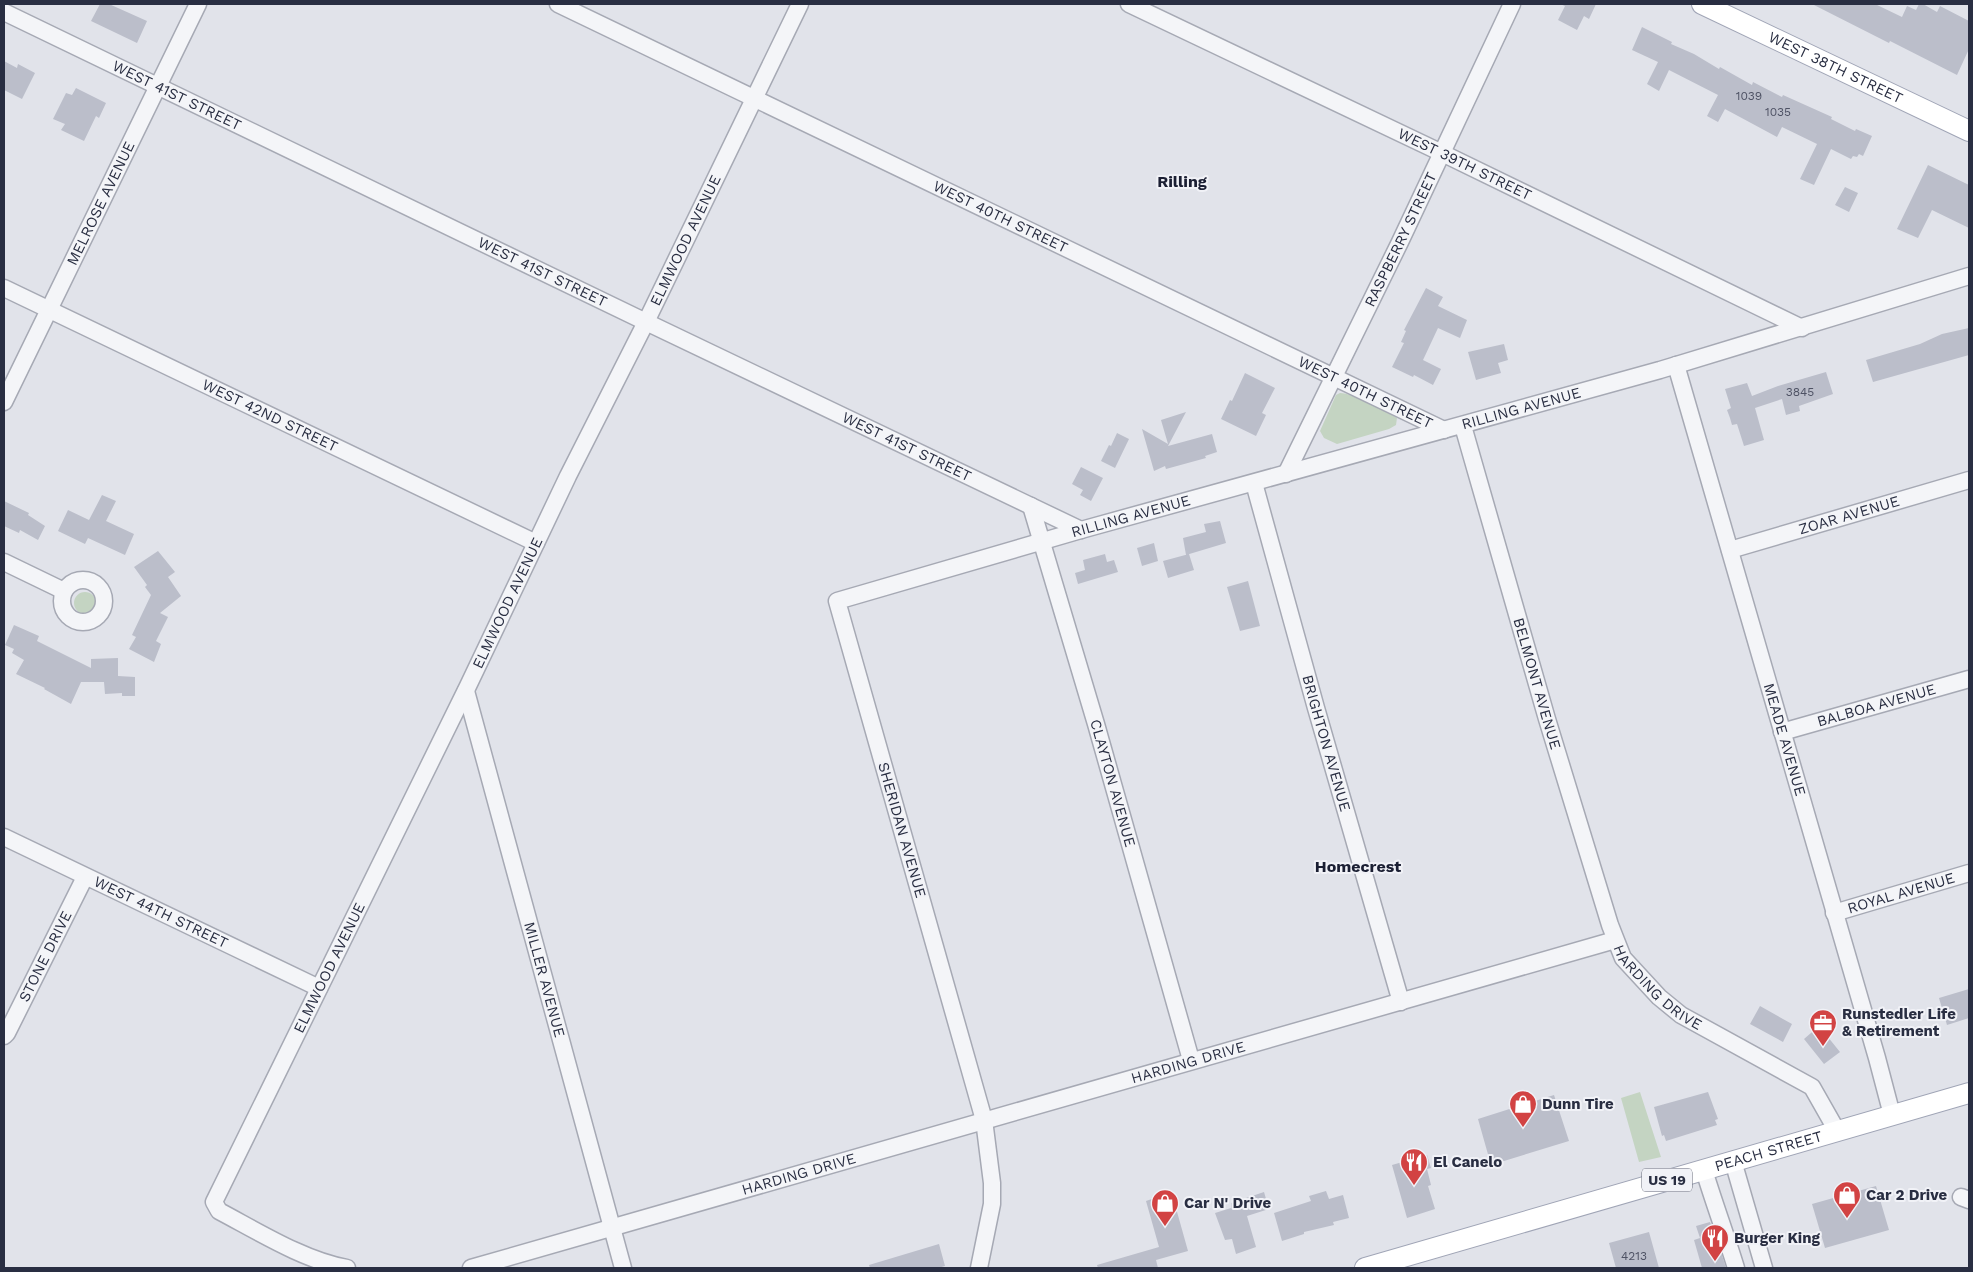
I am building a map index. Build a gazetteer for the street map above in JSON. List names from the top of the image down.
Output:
{
  "streets": {
    "main road": ["WEST 38TH STREET", "PEACH STREET", "US 19"],
    "street": [
      "WEST 41ST STREET",
      "WEST 39TH STREET",
      "MELROSE AVENUE",
      "WEST 40TH STREET",
      "ELMWOOD AVENUE",
      "RASPBERRY STREET",
      "RILLING AVENUE",
      "WEST 42ND STREET",
      "ZOAR AVENUE",
      "BELMONT AVENUE",
      "BALBOA AVENUE",
      "MEADE AVENUE",
      "BRIGHTON AVENUE",
      "CLAYTON AVENUE",
      "SHERIDAN AVENUE",
      "ROYAL AVENUE",
      "WEST 44TH STREET",
      "STONE DRIVE",
      "MILLER AVENUE",
      "HARDING DRIVE"
    ]
  },
  "crossings": [
    ["WEST 41ST STREET", "MELROSE AVENUE"],
    ["WEST 41ST STREET", "ELMWOOD AVENUE"],
    ["WEST 41ST STREET", "RILLING AVENUE"],
    ["WEST 41ST STREET", "CLAYTON AVENUE"],
    ["WEST 39TH STREET", "RASPBERRY STREET"],
    ["WEST 39TH STREET", "RILLING AVENUE"],
    ["MELROSE AVENUE", "WEST 42ND STREET"],
    ["WEST 40TH STREET", "ELMWOOD AVENUE"],
    ["WEST 40TH STREET", "RASPBERRY STREET"],
    ["WEST 40TH STREET", "RILLING AVENUE"],
    ["ELMWOOD AVENUE", "WEST 42ND STREET"],
    ["ELMWOOD AVENUE", "WEST 44TH STREET"],
    ["ELMWOOD AVENUE", "MILLER AVENUE"],
    ["RASPBERRY STREET", "RILLING AVENUE"],
    ["RILLING AVENUE", "BELMONT AVENUE"],
    ["RILLING AVENUE", "MEADE AVENUE"],
    ["RILLING AVENUE", "BRIGHTON AVENUE"],
    ["RILLING AVENUE", "CLAYTON AVENUE"],
    ["RILLING AVENUE", "SHERIDAN AVENUE"],
    ["ZOAR AVENUE", "MEADE AVENUE"],
    ["BELMONT AVENUE", "HARDING DRIVE"],
    ["BALBOA AVENUE", "MEADE AVENUE"],
    ["MEADE AVENUE", "ROYAL AVENUE"],
    ["MEADE AVENUE", "PEACH STREET"],
    ["BRIGHTON AVENUE", "HARDING DRIVE"],
    ["CLAYTON AVENUE", "SHERIDAN AVENUE"],
    ["CLAYTON AVENUE", "HARDING DRIVE"],
    ["SHERIDAN AVENUE", "HARDING DRIVE"],
    ["WEST 44TH STREET", "STONE DRIVE"],
    ["MILLER AVENUE", "HARDING DRIVE"],
    ["HARDING DRIVE", "PEACH STREET"]
  ],
  "districts": ["Rilling", "Homecrest"],
  "places": {
    "office": ["Runstedler Life & Retirement"],
    "shop": ["Dunn Tire", "Car 2 Drive", "Car N' Drive"],
    "restaurant": ["El Canelo", "Burger King"]
  },
  "house_numbers": [
    "1039",
    "1035",
    "3845",
    "4213"
  ]
}
